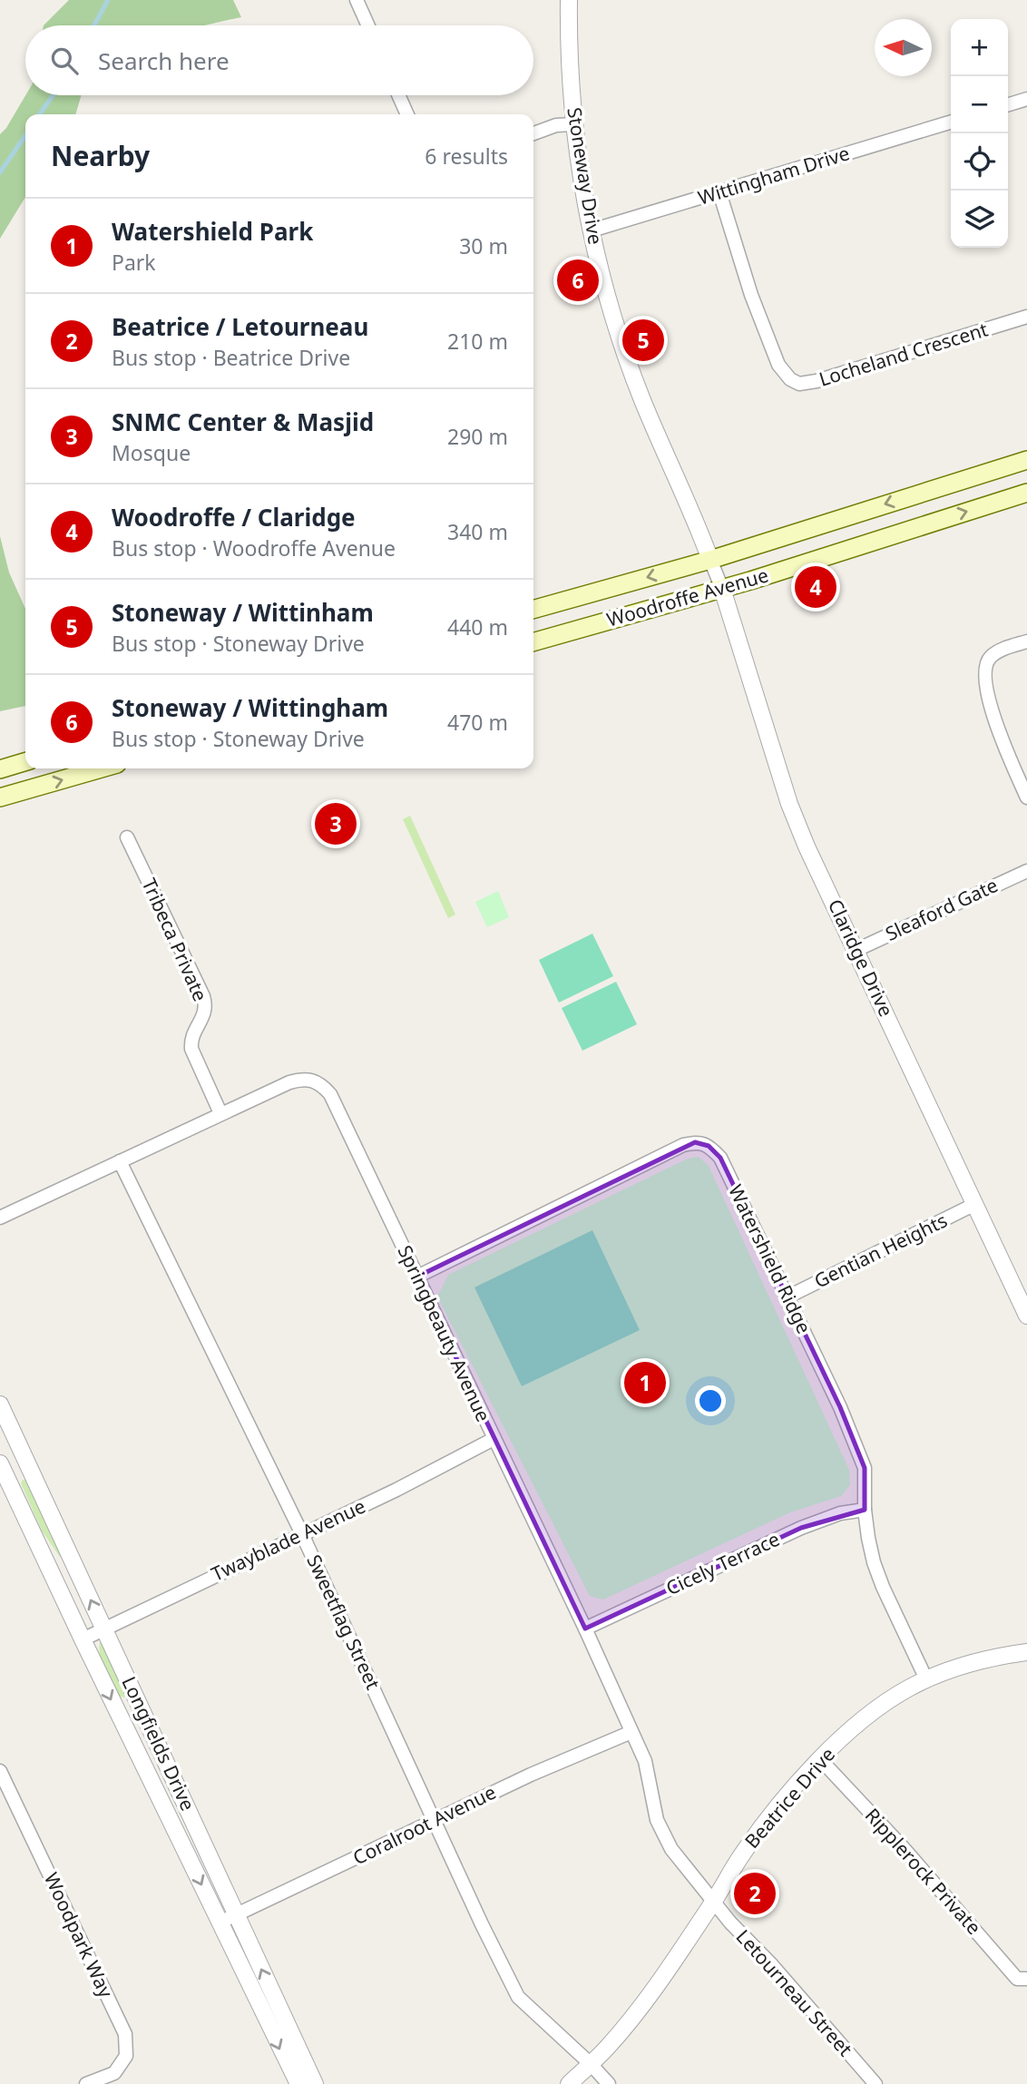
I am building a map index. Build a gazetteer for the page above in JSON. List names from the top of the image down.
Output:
{
  "streets": {
    "main road": ["Woodroffe Avenue"],
    "street": [
      "Stoneway Drive",
      "Wittingham Drive",
      "Locheland Crescent",
      "Sleaford Gate",
      "Tribeca Private",
      "Claridge Drive",
      "Gentian Heights",
      "Watershield Ridge",
      "Springbeauty Avenue",
      "Twayblade Avenue",
      "Cicely Terrace",
      "Sweetflag Street",
      "Longfields Drive",
      "Beatrice Drive",
      "Coralroot Avenue",
      "Ripplerock Private",
      "Woodpark Way",
      "Letourneau Street"
    ]
  },
  "crossings": [
    ["Stoneway Drive", "Wittingham Drive"],
    ["Stoneway Drive", "Woodroffe Avenue"],
    ["Wittingham Drive", "Locheland Crescent"],
    ["Woodroffe Avenue", "Claridge Drive"],
    ["Sleaford Gate", "Claridge Drive"],
    ["Tribeca Private", "Springbeauty Avenue"],
    ["Claridge Drive", "Gentian Heights"],
    ["Gentian Heights", "Watershield Ridge"],
    ["Watershield Ridge", "Springbeauty Avenue"],
    ["Watershield Ridge", "Cicely Terrace"],
    ["Watershield Ridge", "Beatrice Drive"],
    ["Springbeauty Avenue", "Twayblade Avenue"],
    ["Springbeauty Avenue", "Cicely Terrace"],
    ["Springbeauty Avenue", "Sweetflag Street"],
    ["Springbeauty Avenue", "Beatrice Drive"],
    ["Springbeauty Avenue", "Coralroot Avenue"],
    ["Springbeauty Avenue", "Letourneau Street"],
    ["Twayblade Avenue", "Sweetflag Street"],
    ["Twayblade Avenue", "Longfields Drive"],
    ["Sweetflag Street", "Beatrice Drive"],
    ["Sweetflag Street", "Coralroot Avenue"],
    ["Longfields Drive", "Coralroot Avenue"],
    ["Beatrice Drive", "Ripplerock Private"],
    ["Beatrice Drive", "Letourneau Street"]
  ],
  "north": "left",
  "page": {
    "map_buttons": ["+", "−"],
    "search": "Search here",
    "heading": ["Nearby", "6 results"],
    "list": [
      {
        "mark": "1",
        "name": "Watershield Park",
        "note": "Park",
        "value": "30 m"
      },
      {
        "mark": "2",
        "name": "Beatrice / Letourneau",
        "note": "Bus stop · Beatrice Drive",
        "value": "210 m"
      },
      {
        "mark": "3",
        "name": "SNMC Center & Masjid",
        "note": "Mosque",
        "value": "290 m"
      },
      {
        "mark": "4",
        "name": "Woodroffe / Claridge",
        "note": "Bus stop · Woodroffe Avenue",
        "value": "340 m"
      },
      {
        "mark": "5",
        "name": "Stoneway / Wittinham",
        "note": "Bus stop · Stoneway Drive",
        "value": "440 m"
      },
      {
        "mark": "6",
        "name": "Stoneway / Wittingham",
        "note": "Bus stop · Stoneway Drive",
        "value": "470 m"
      }
    ],
    "pins": [
      "6",
      "5",
      "4",
      "3",
      "1",
      "2"
    ]
  }
}
